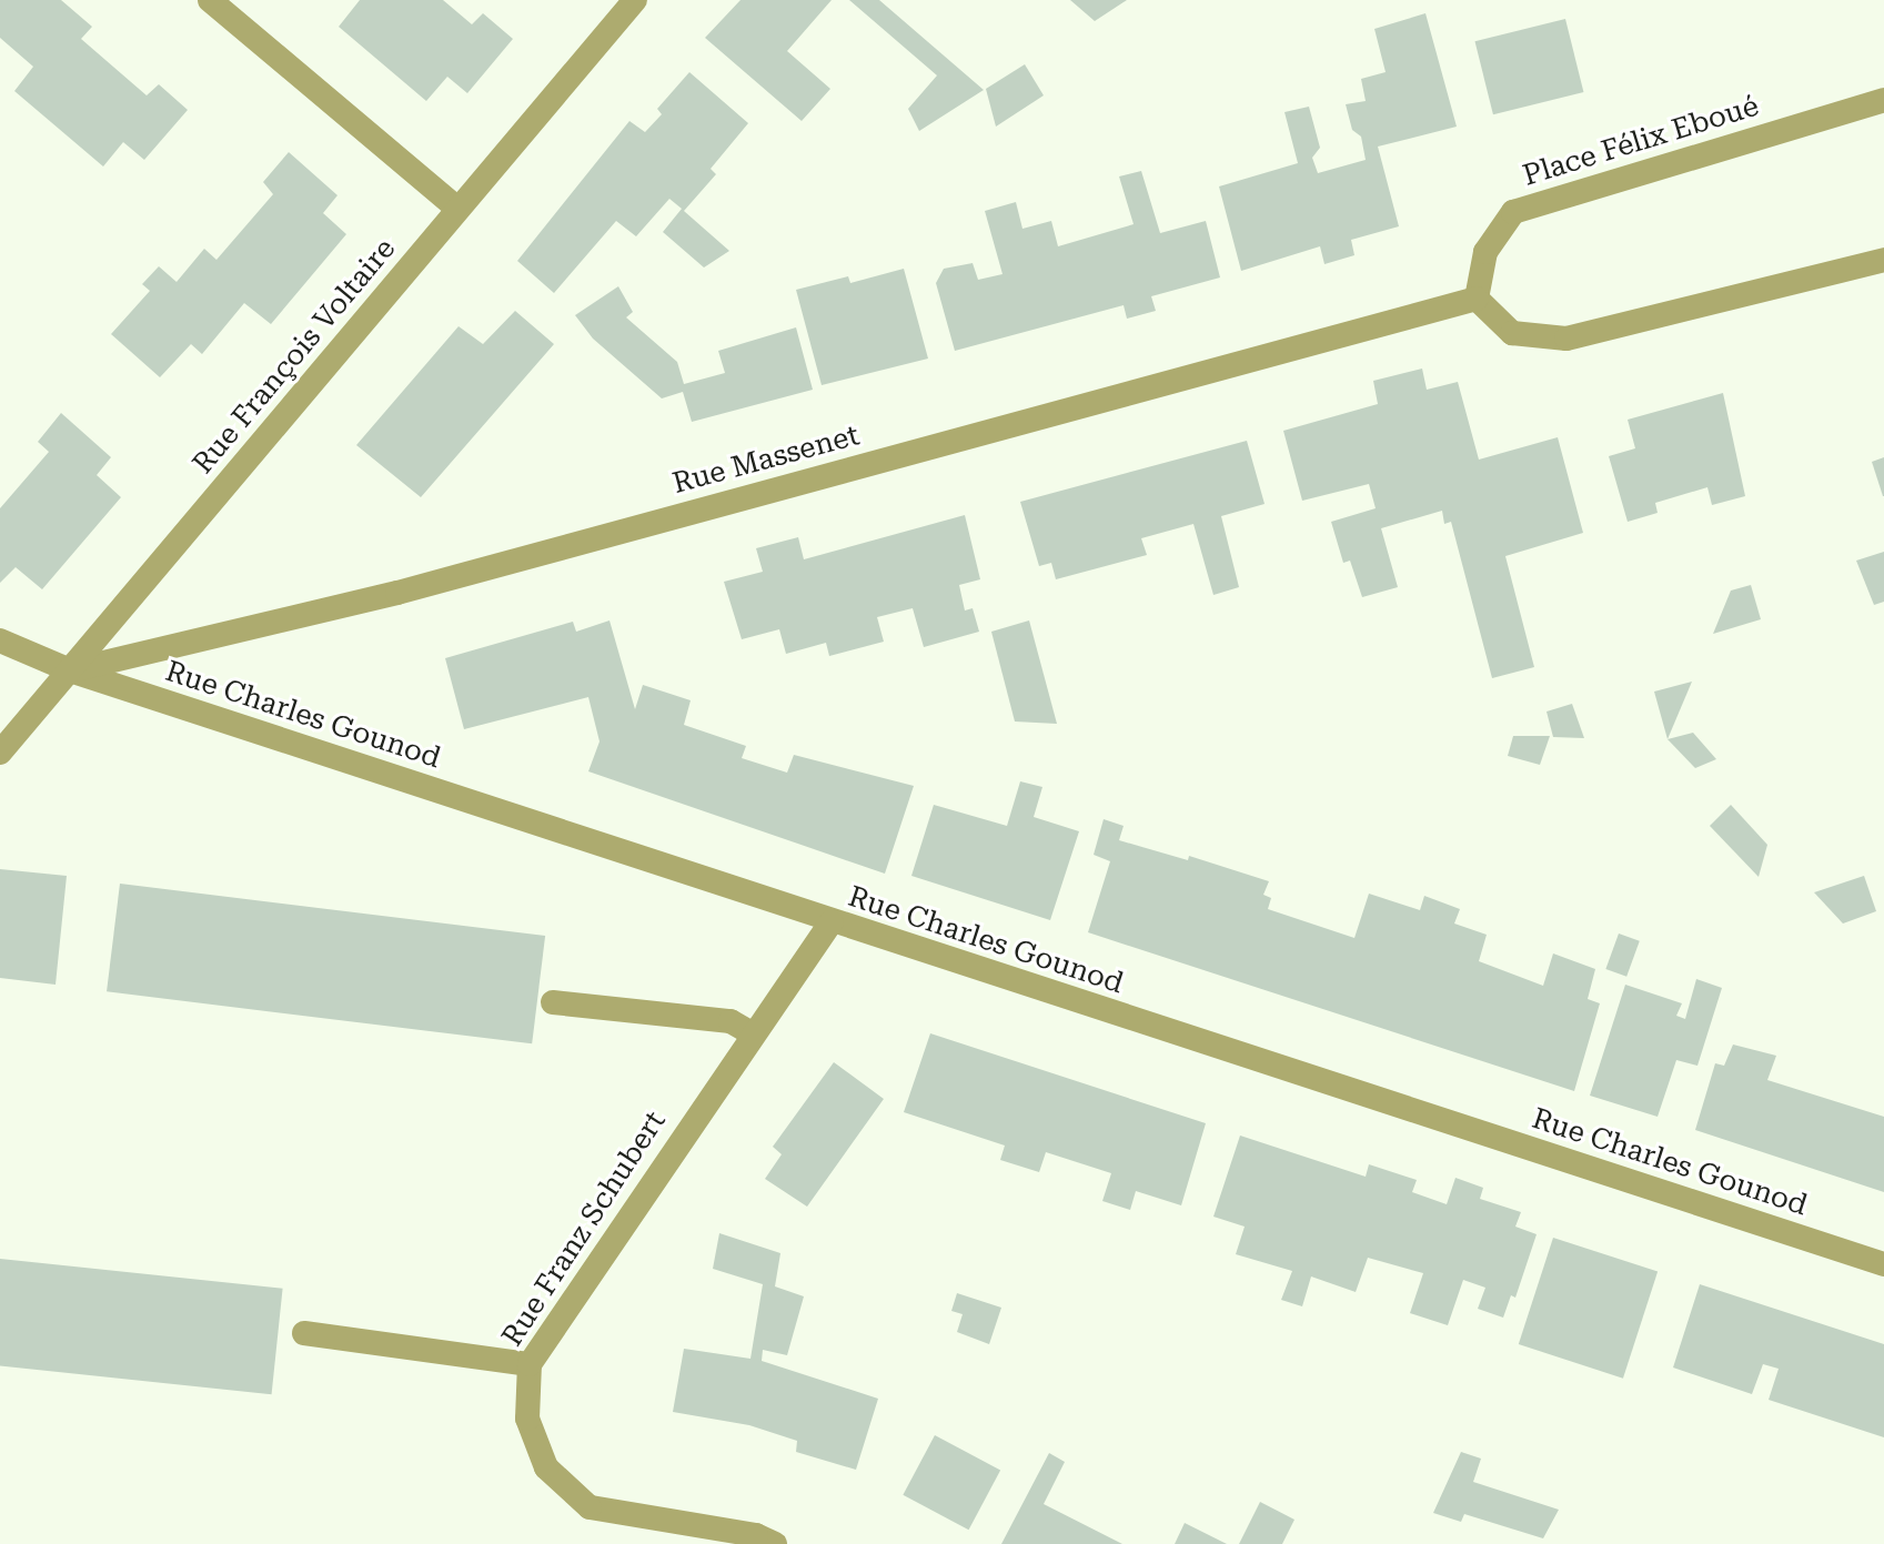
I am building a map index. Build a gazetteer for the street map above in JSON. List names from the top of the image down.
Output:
{
  "streets": {
    "street": [
      "Place Félix Eboué",
      "Rue François Voltaire",
      "Rue Massenet",
      "Rue Charles Gounod",
      "Rue Franz Schubert"
    ]
  },
  "crossings": [
    ["Place Félix Eboué", "Rue Massenet"],
    ["Rue François Voltaire", "Rue Massenet"],
    ["Rue François Voltaire", "Rue Charles Gounod"],
    ["Rue Massenet", "Rue Charles Gounod"],
    ["Rue Charles Gounod", "Rue Franz Schubert"]
  ]
}
